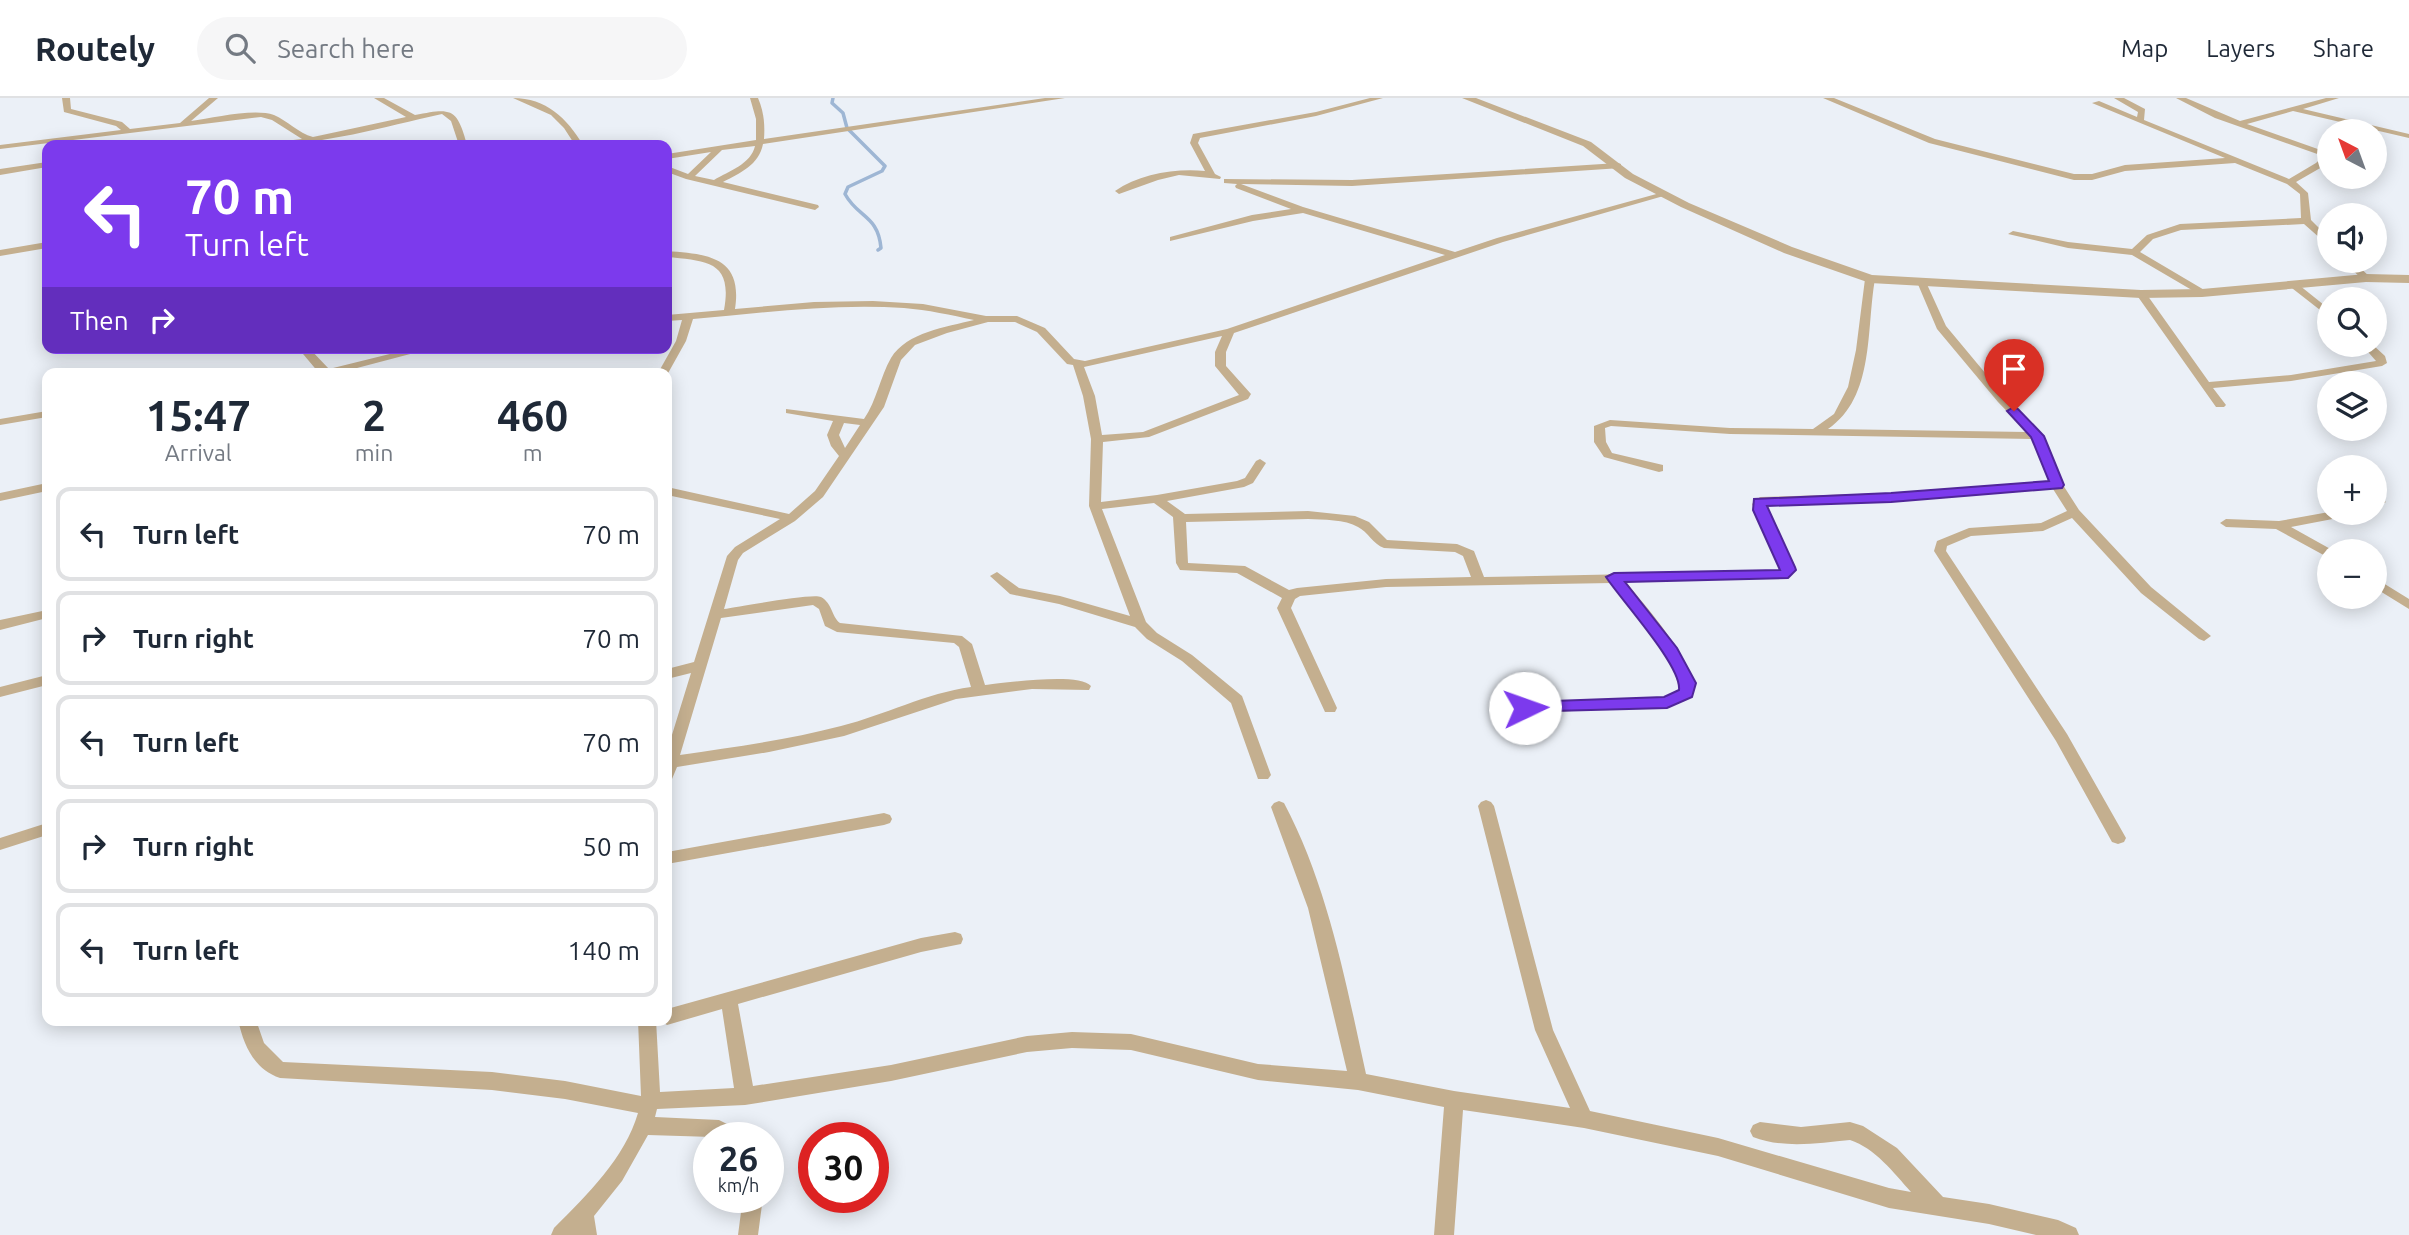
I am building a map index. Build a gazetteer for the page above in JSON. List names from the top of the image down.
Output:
{
  "north": "top left",
  "page": {
    "header": "Routely",
    "search": "Search here",
    "nav": ["Map", "Layers", "Share"],
    "map_buttons": ["+", "−"],
    "turn": ["70 m", "Turn left"],
    "then": "Then",
    "eta": [
      "15:47",
      "Arrival",
      "2",
      "min",
      "460",
      "m"
    ],
    "list": [
      {
        "name": "Turn left",
        "value": "70 m"
      },
      {
        "name": "Turn right",
        "value": "70 m"
      },
      {
        "name": "Turn left",
        "value": "70 m"
      },
      {
        "name": "Turn right",
        "value": "50 m"
      },
      {
        "name": "Turn left",
        "value": "140 m"
      }
    ],
    "speed": "26 km/h",
    "limit": "30"
  }
}
